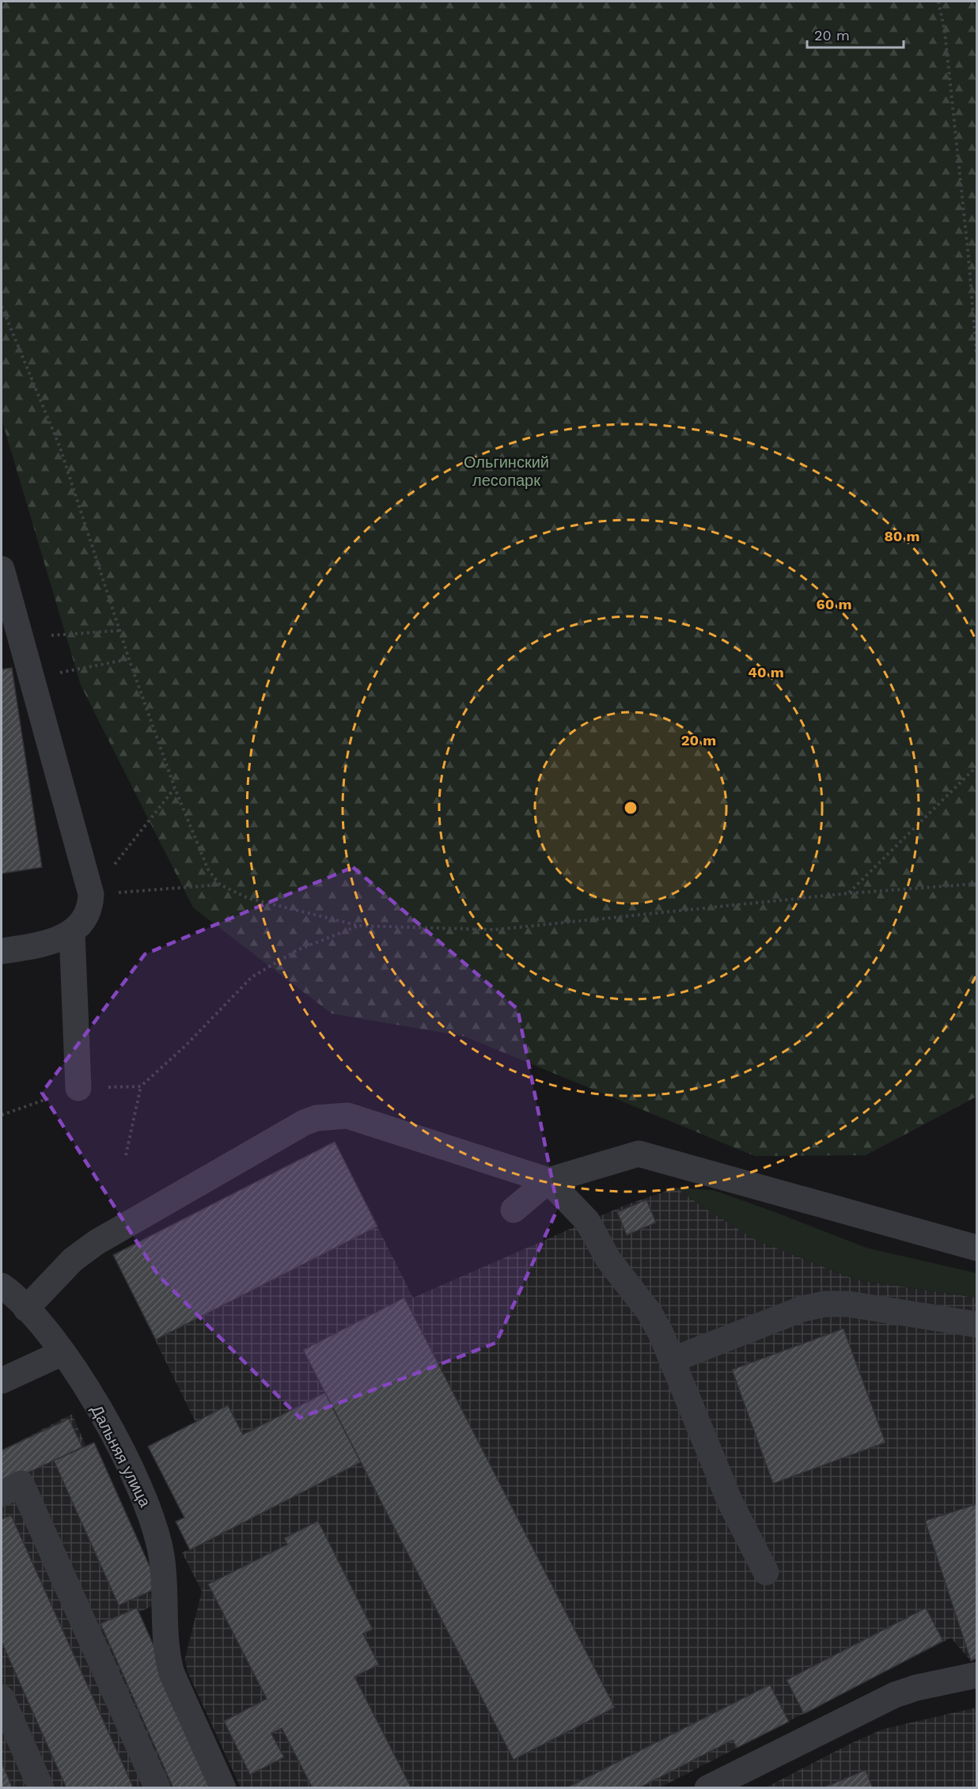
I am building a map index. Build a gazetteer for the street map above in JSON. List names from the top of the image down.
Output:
{
  "streets": {
    "street": ["Дальняя улица"]
  },
  "parks": ["Ольгинский лесопарк"],
  "scale_bar": "20 m",
  "rings": [
    "80 m",
    "60 m",
    "40 m",
    "20 m"
  ]
}
